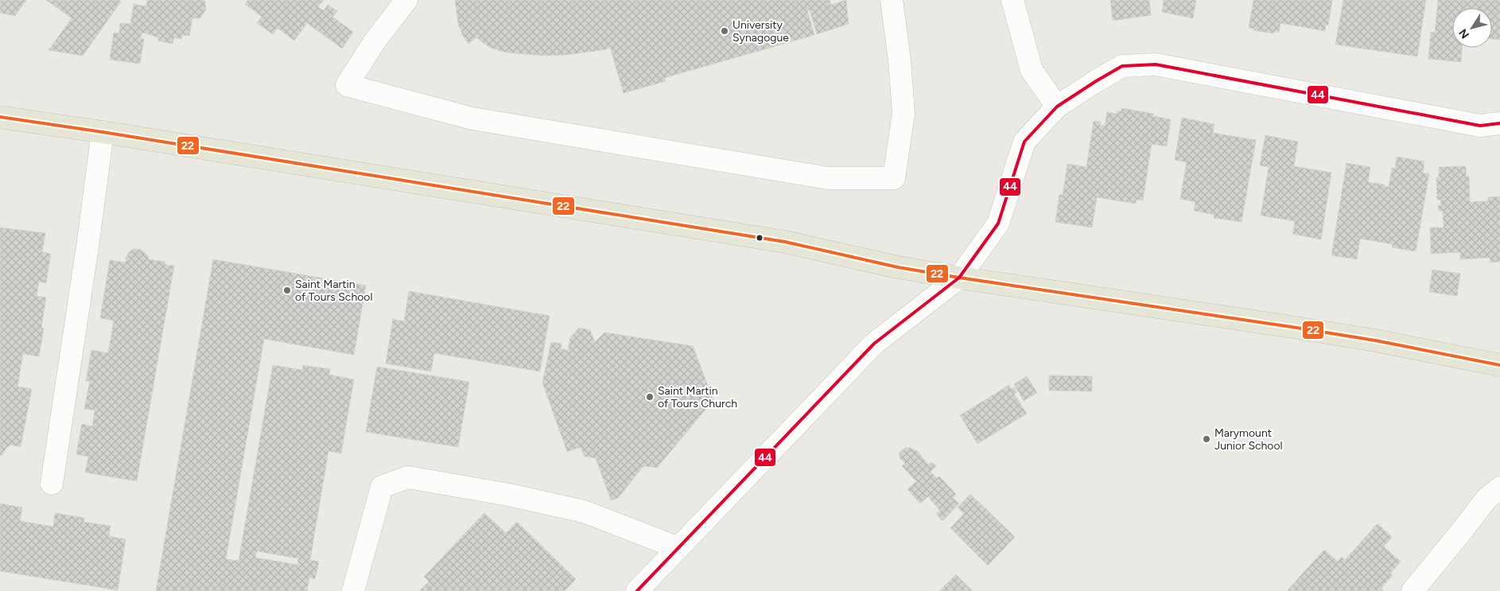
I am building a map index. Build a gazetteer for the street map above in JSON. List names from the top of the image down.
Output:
{
  "places": [
    "University Synagogue",
    "Saint Martin of Tours School",
    "Saint Martin of Tours Church",
    "Marymount Junior School"
  ],
  "lines": ["transit line 44", "transit line 22"],
  "north": "bottom left"
}
